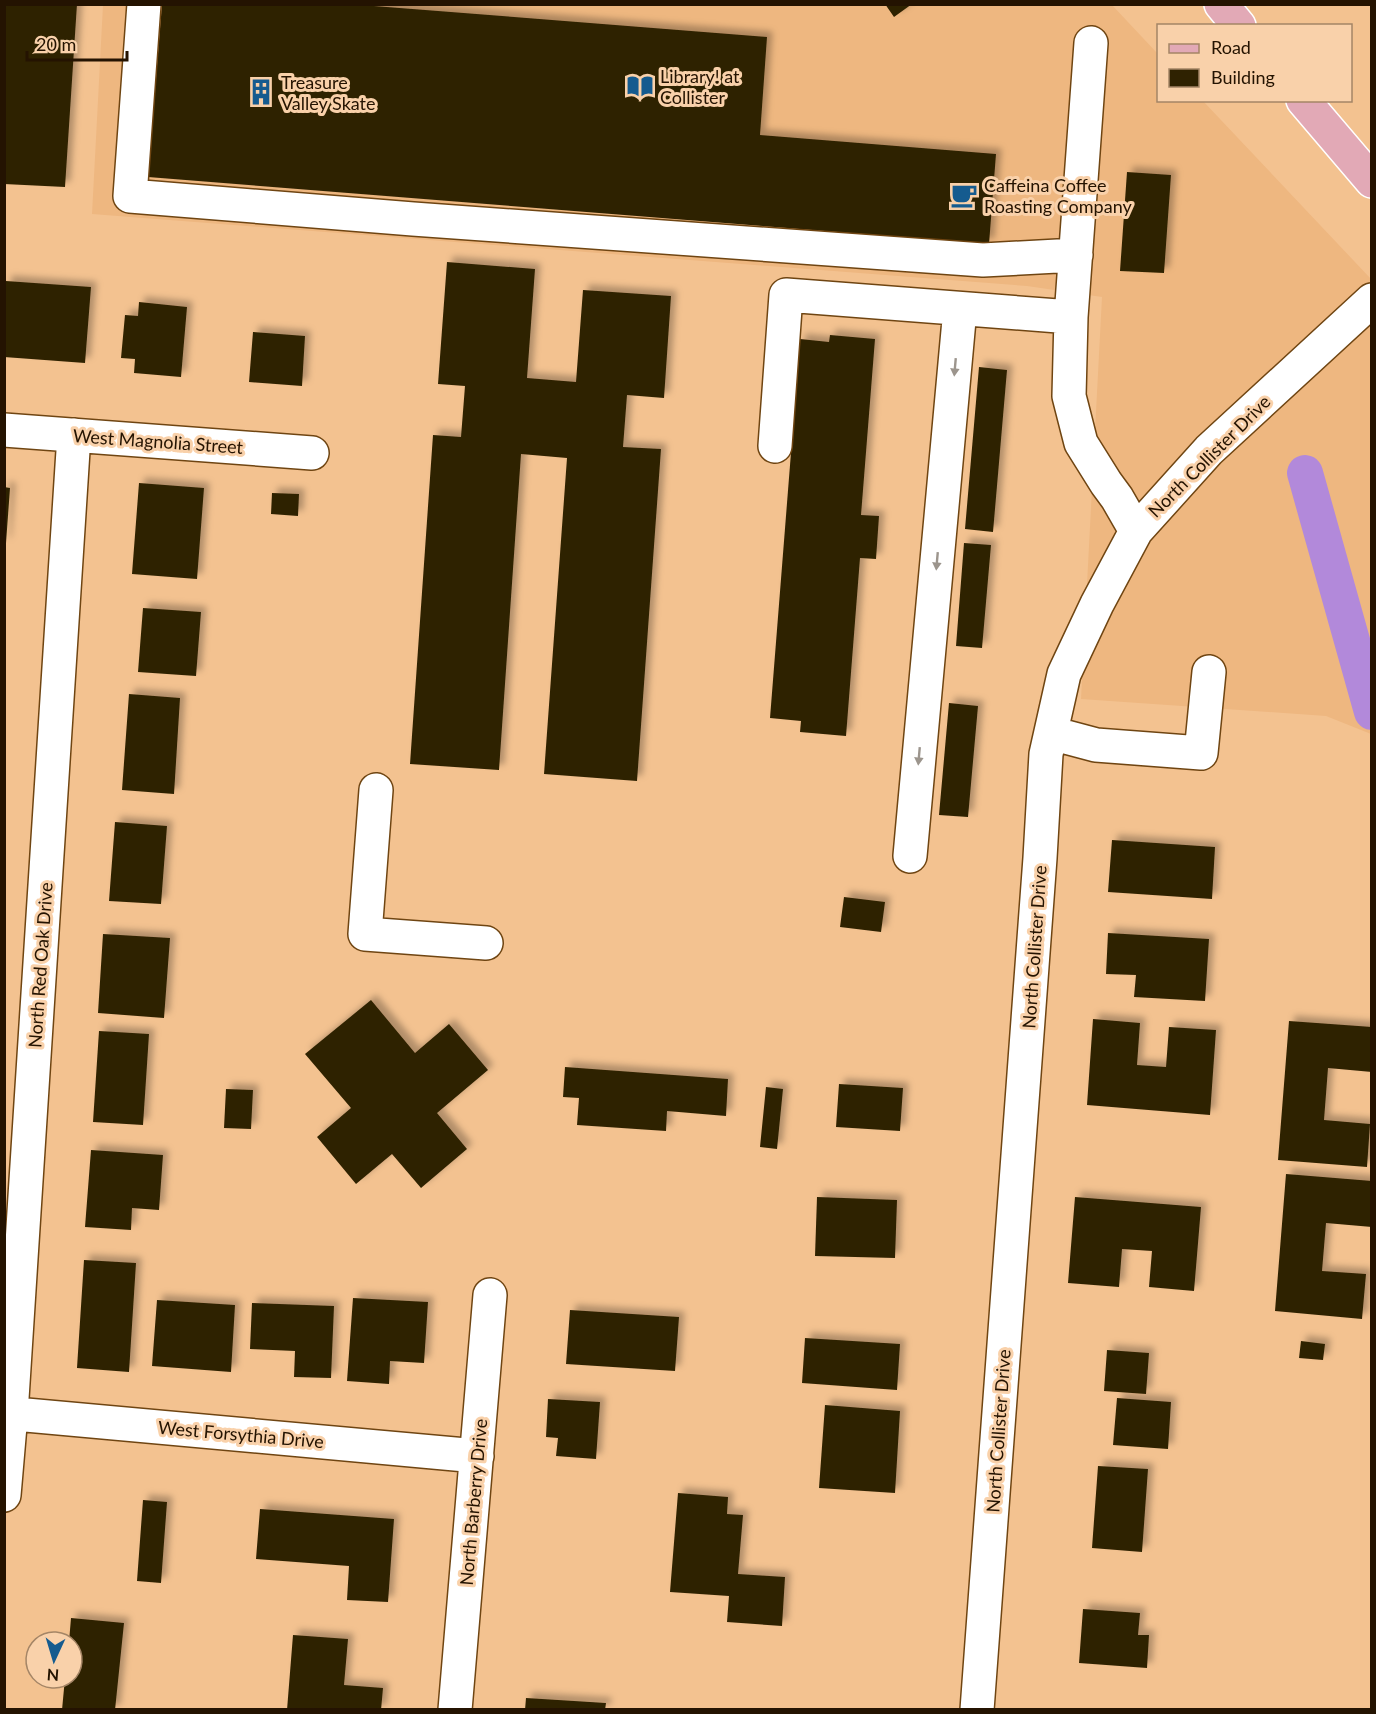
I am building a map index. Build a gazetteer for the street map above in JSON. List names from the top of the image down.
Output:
{
  "streets": {
    "street": [
      "West Magnolia Street",
      "North Collister Drive",
      "North Red Oak Drive",
      "West Forsythia Drive",
      "North Barberry Drive"
    ]
  },
  "crossings": [
    ["West Magnolia Street", "North Red Oak Drive"],
    ["North Red Oak Drive", "West Forsythia Drive"],
    ["West Forsythia Drive", "North Barberry Drive"]
  ],
  "places": {
    "library": ["Library! at Collister"],
    "building": ["Treasure Valley Skate"],
    "cafe": ["Caffeina Coffee Roasting Company"]
  },
  "legend": ["Road", "Building"],
  "scale_bar": "20 m",
  "north": "bottom"
}
